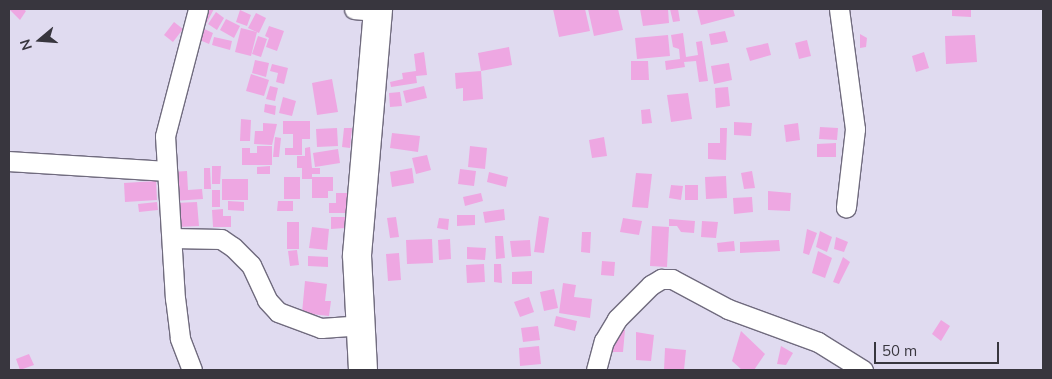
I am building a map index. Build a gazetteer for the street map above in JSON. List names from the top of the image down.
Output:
{
  "scale_bar": "50 m",
  "north": "left"
}
